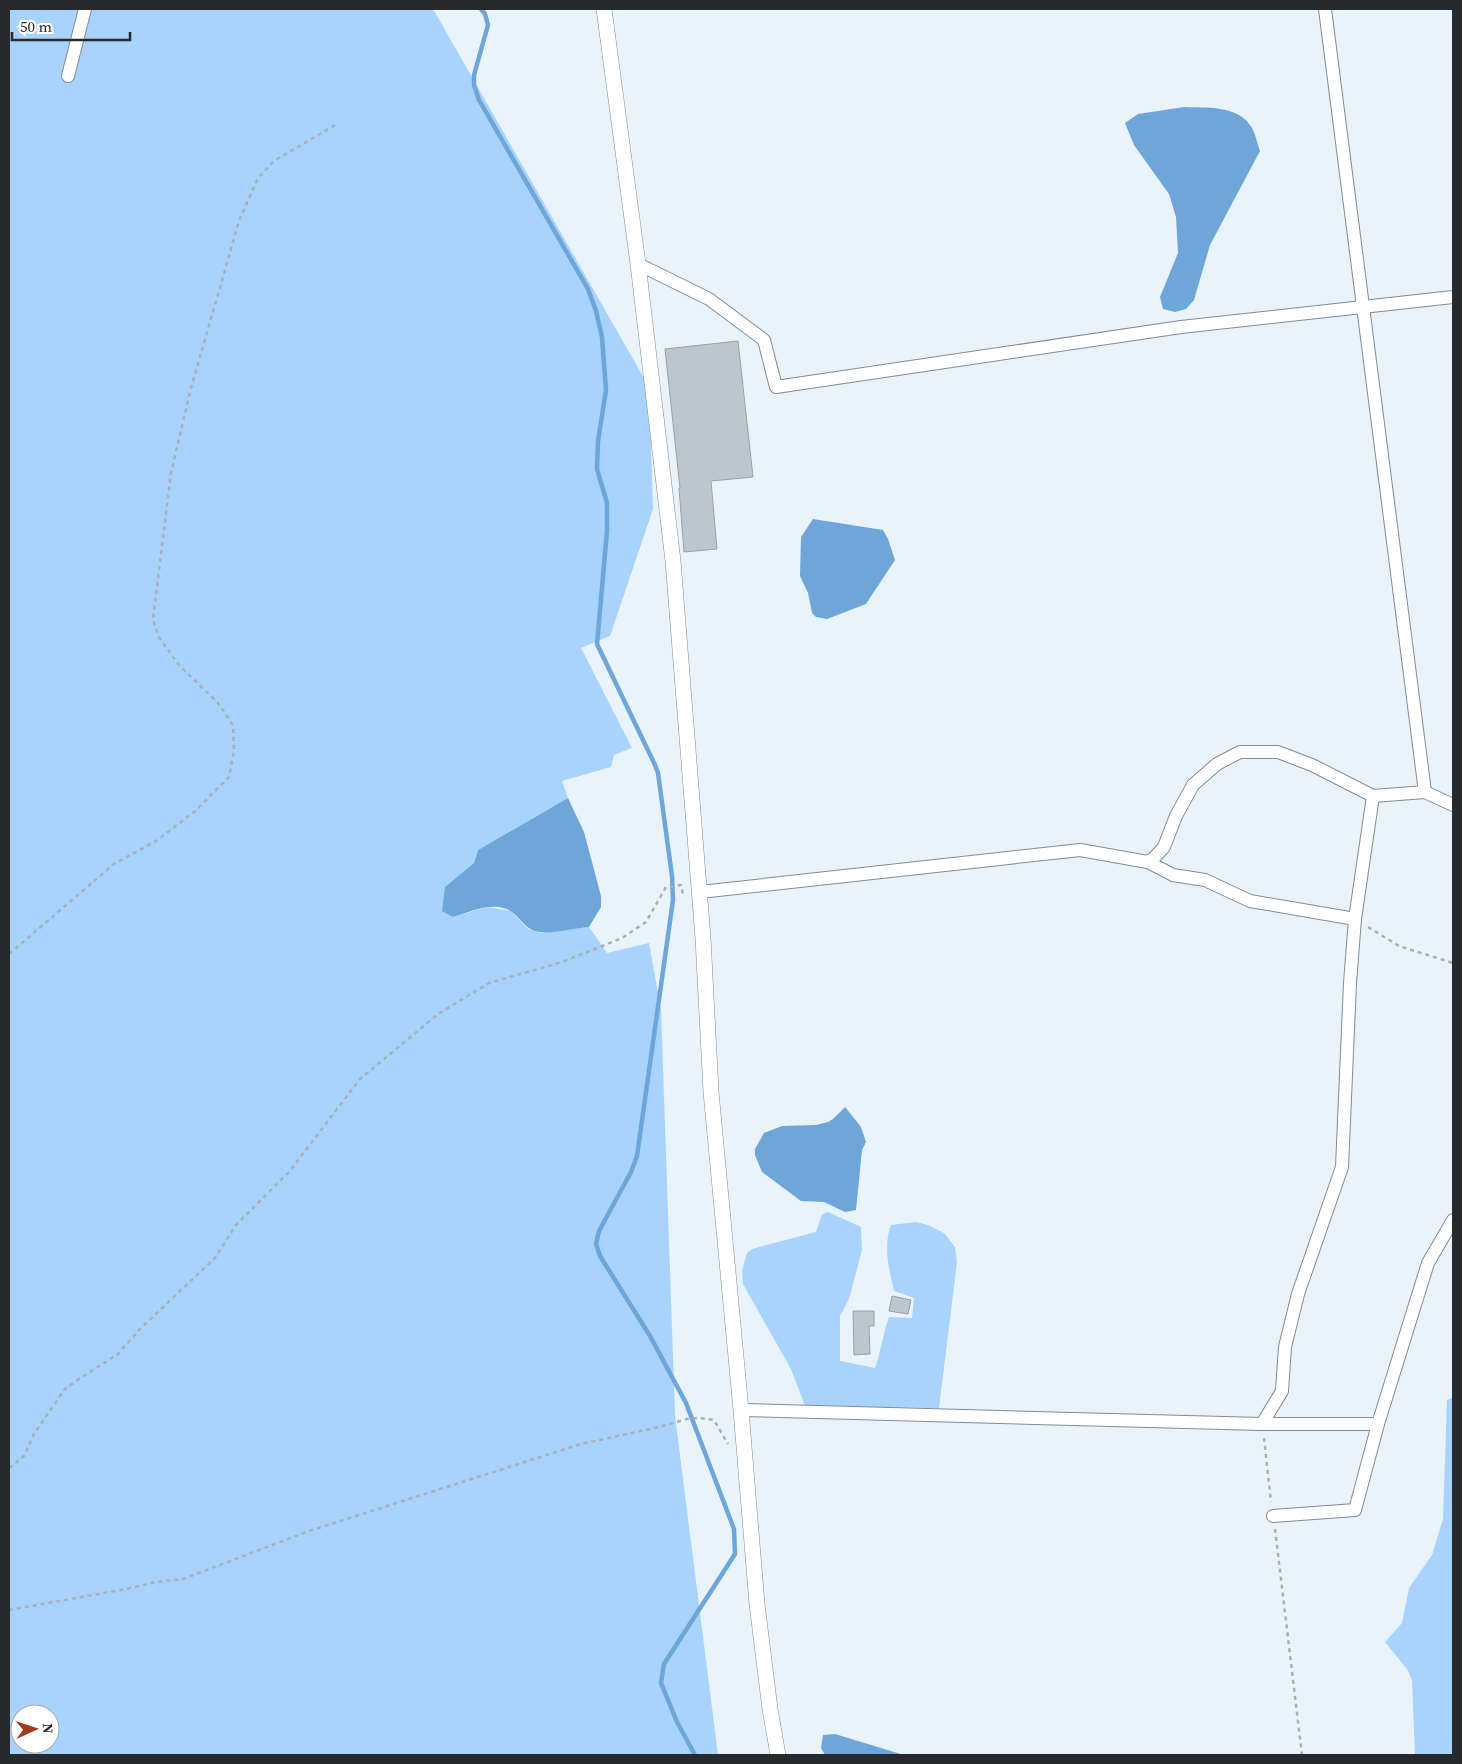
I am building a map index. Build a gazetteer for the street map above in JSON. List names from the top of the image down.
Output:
{
  "scale_bar": "50 m",
  "north": "right"
}
